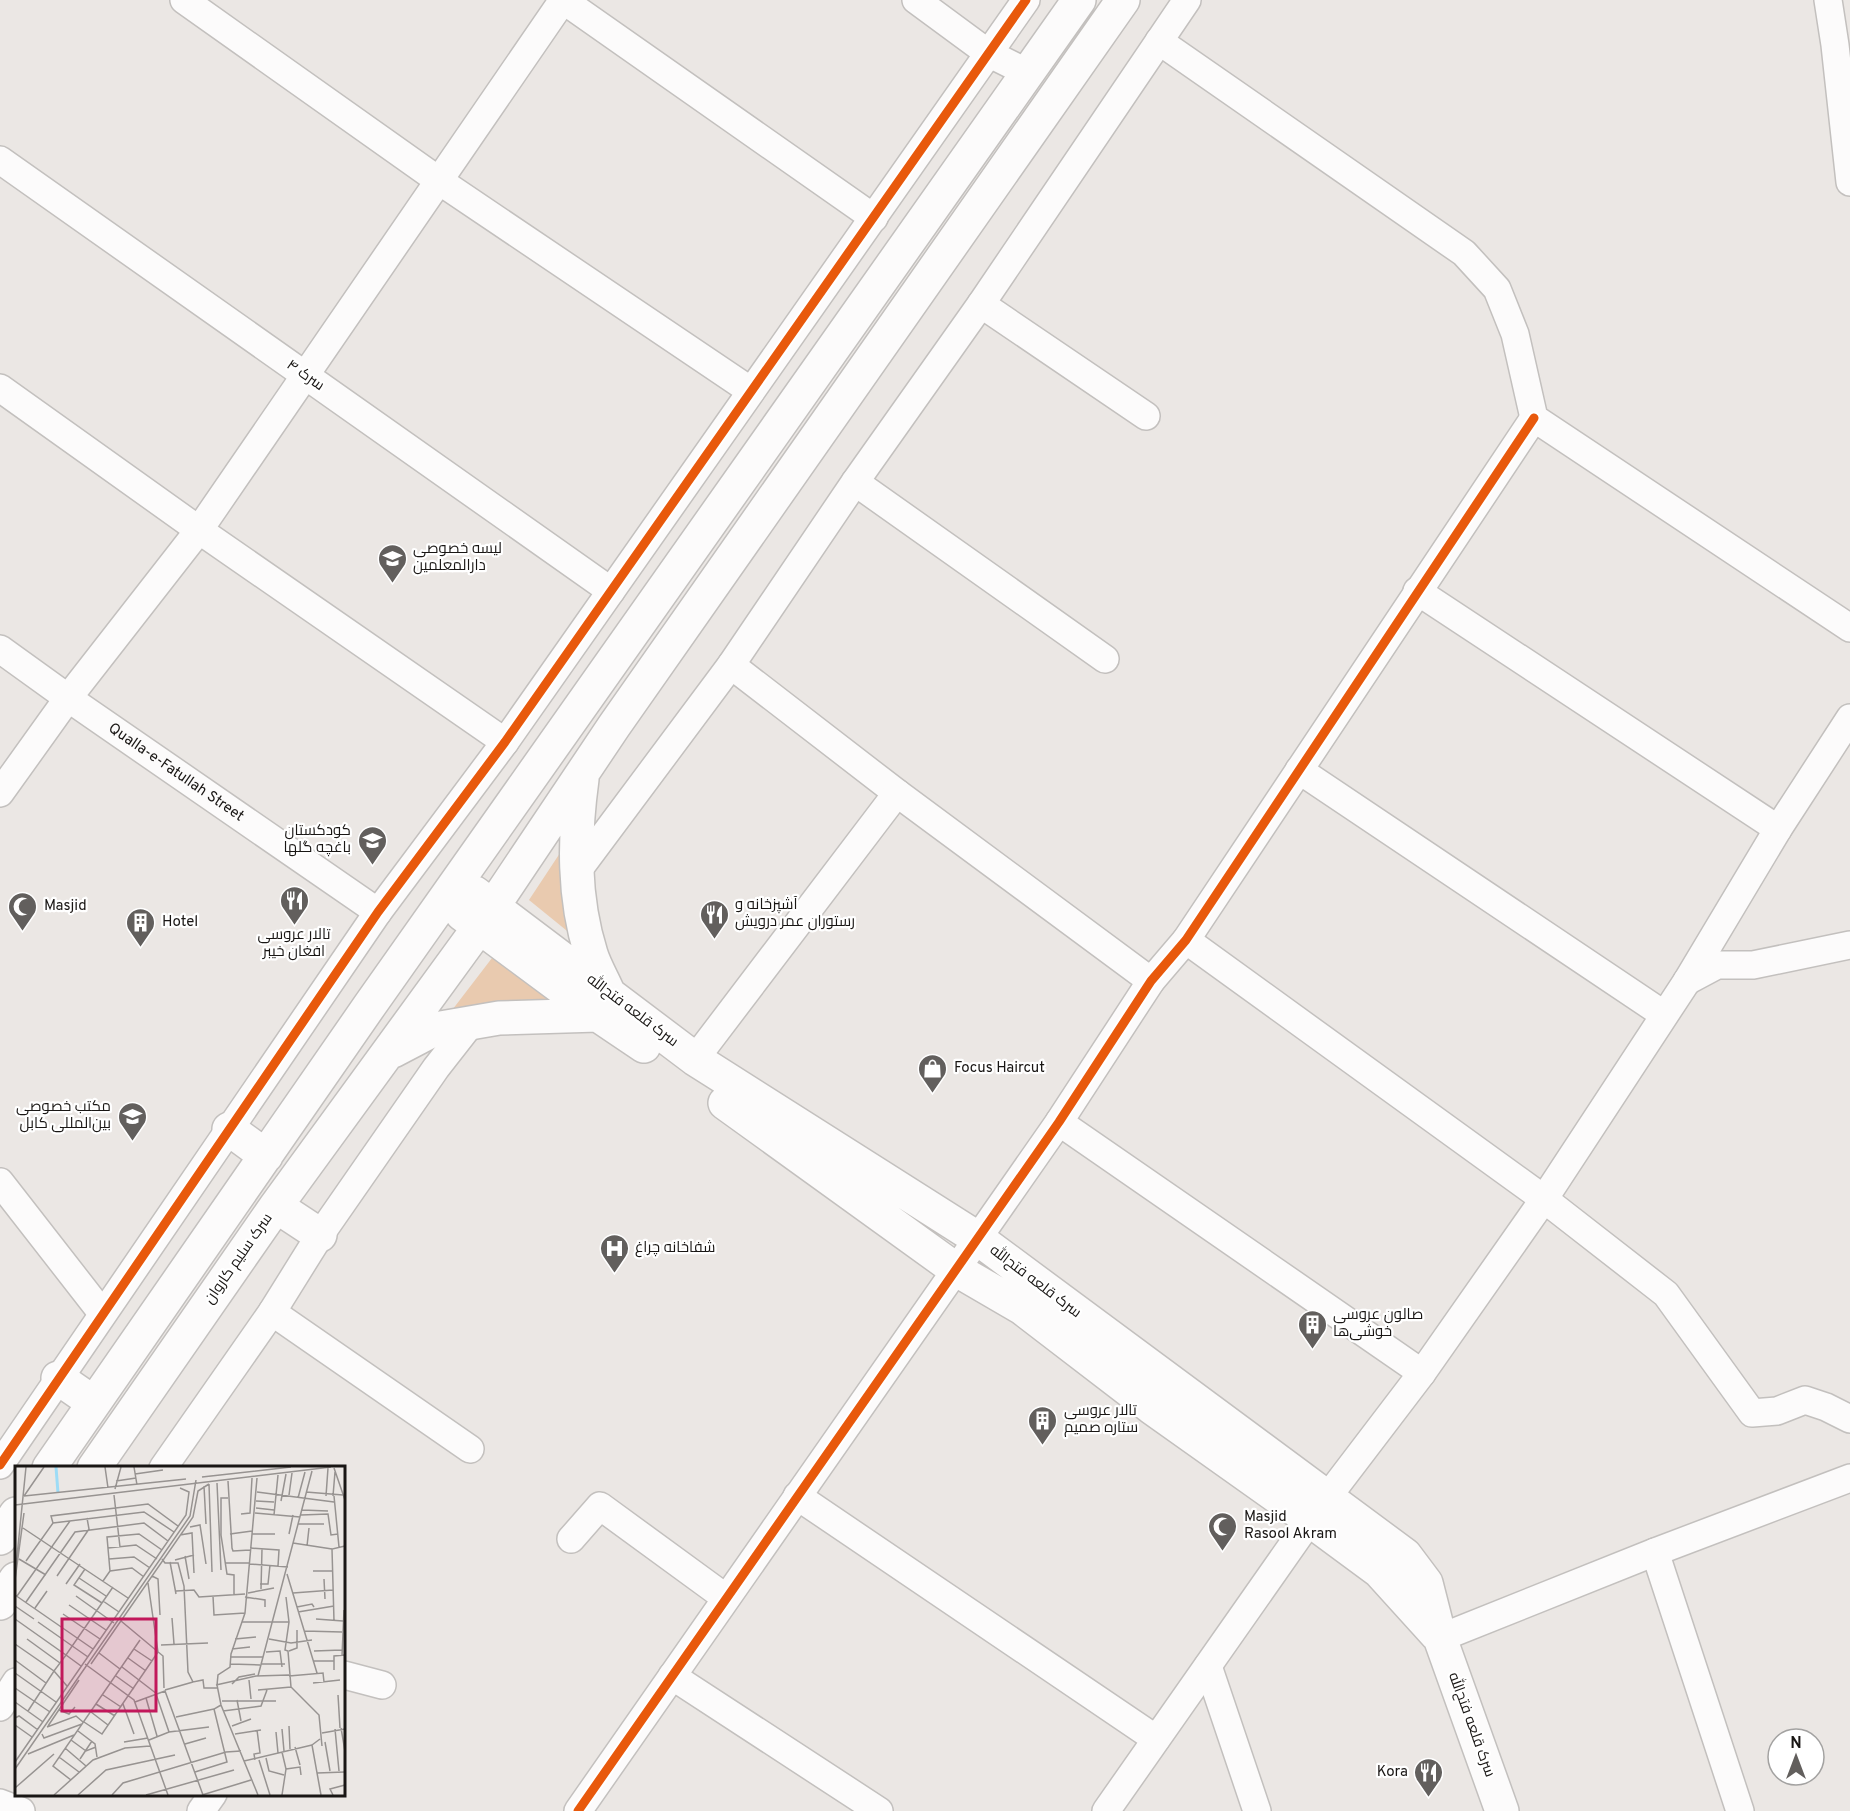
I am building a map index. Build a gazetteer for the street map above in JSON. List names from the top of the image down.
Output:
{
  "streets": {
    "main road": ["سرک قلعه فتح‌الله", "سرک سلیم کاروان"],
    "street": ["سرک ۴", "Qualla-e-Fatullah Street"]
  },
  "crossings": [
    ["سرک قلعه فتح‌الله", "سرک سلیم کاروان"]
  ],
  "places": {
    "school or university": ["لیسه خصوصی دارالمعلمین", "کودکستان باغچه گلها", "مکتب خصوصی بین‌المللی کابل"],
    "restaurant": ["تالار عروسی افغان خیبر", "آشپزخانه و رستوران عمر درویش", "Kora"],
    "mosque": ["Masjid", "Masjid Rasool Akram"],
    "building": ["Hotel", "صالون عروسی خوشی‌ها", "تالار عروسی ستاره صمیم"],
    "shop": ["Focus Haircut"],
    "hospital": ["شفاخانه چراغ"]
  },
  "north": "top"
}
